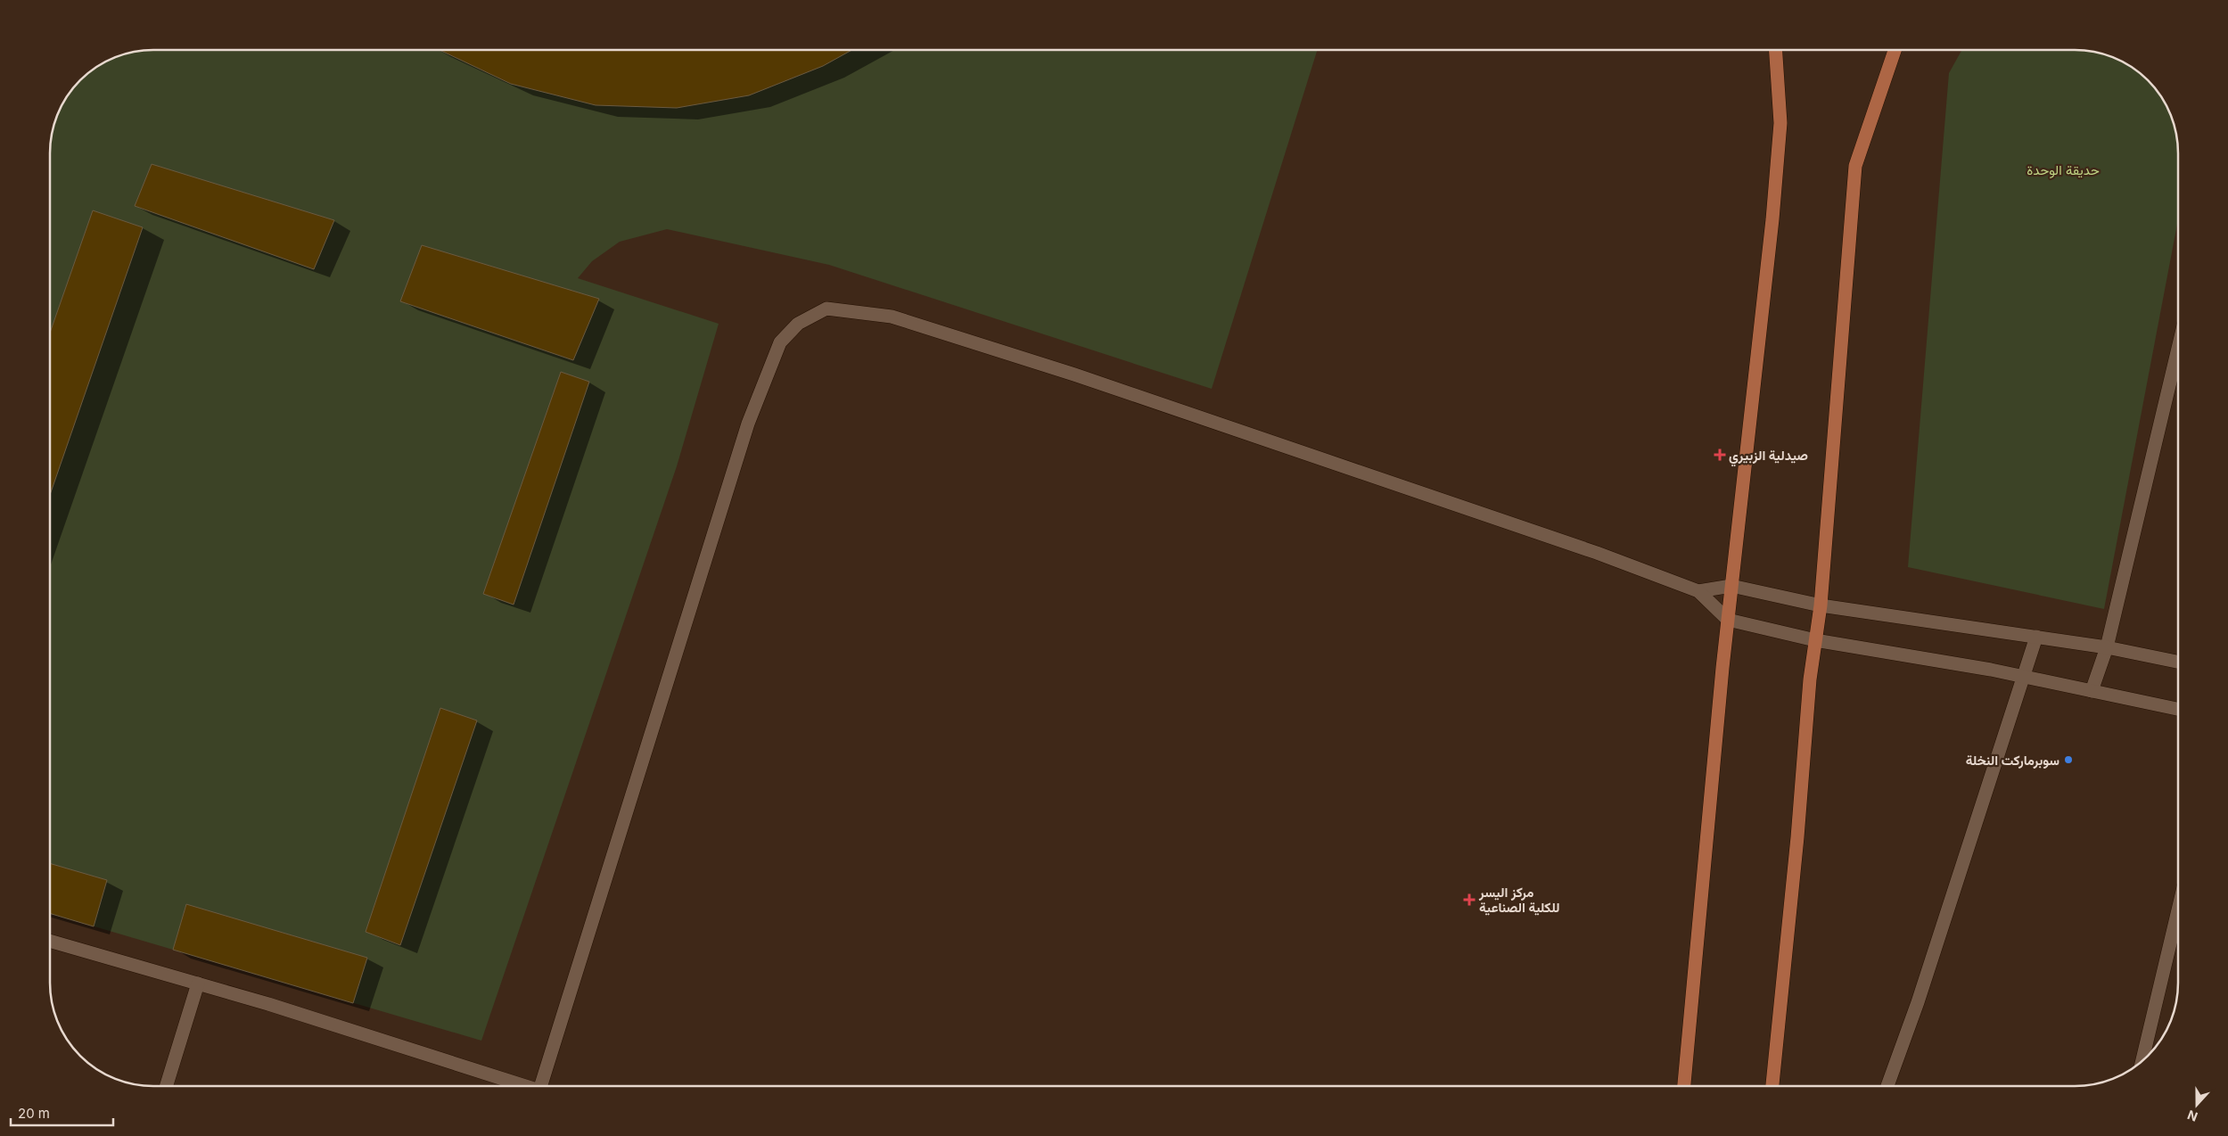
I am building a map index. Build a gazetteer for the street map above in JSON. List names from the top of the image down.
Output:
{
  "parks": ["حديقة الوحدة"],
  "places": {
    "health": ["صيدلية الزبيري", "مركز اليسر للكلية الصناعية"],
    "other": ["سوبرماركت النخلة"]
  },
  "scale_bar": "20 m",
  "north": "bottom"
}
